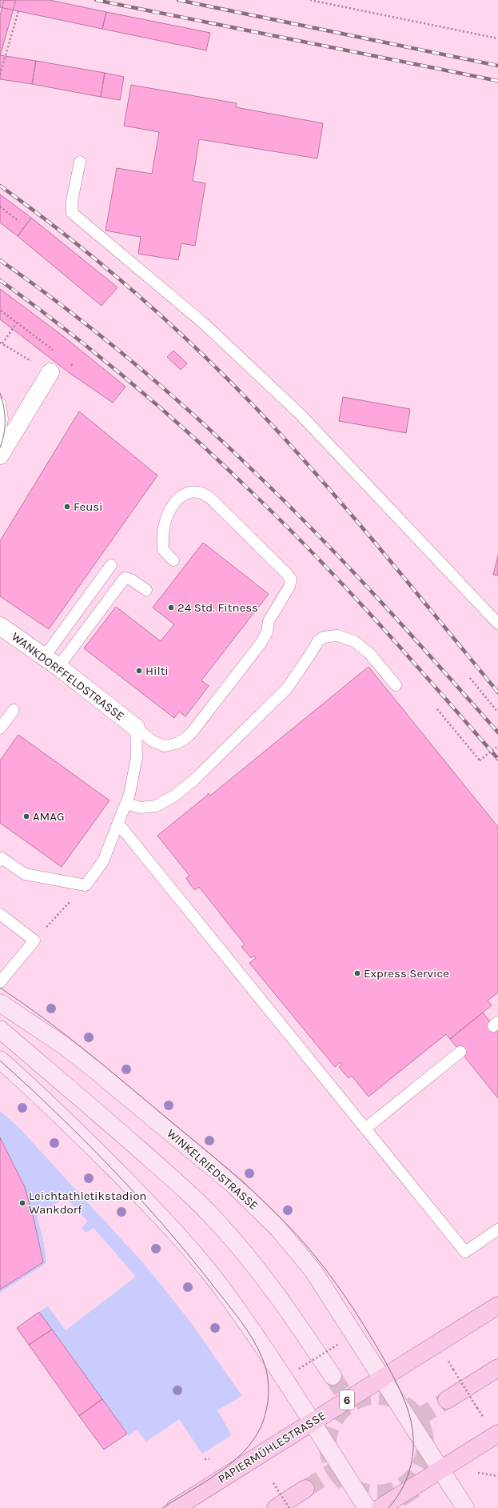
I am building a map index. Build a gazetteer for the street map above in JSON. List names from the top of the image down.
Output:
{
  "streets": {
    "main road": ["WINKELRIEDSTRASSE", "6", "PAPIERMÜHLESTRASSE"],
    "street": ["WANKDORFFELDSTRASSE"]
  },
  "crossings": [
    ["WINKELRIEDSTRASSE", "PAPIERMÜHLESTRASSE"]
  ],
  "places": [
    "Feusi",
    "24 Std. Fitness",
    "Hilti",
    "AMAG",
    "Express Service",
    "Leichtathletikstadion Wankdorf"
  ]
}
